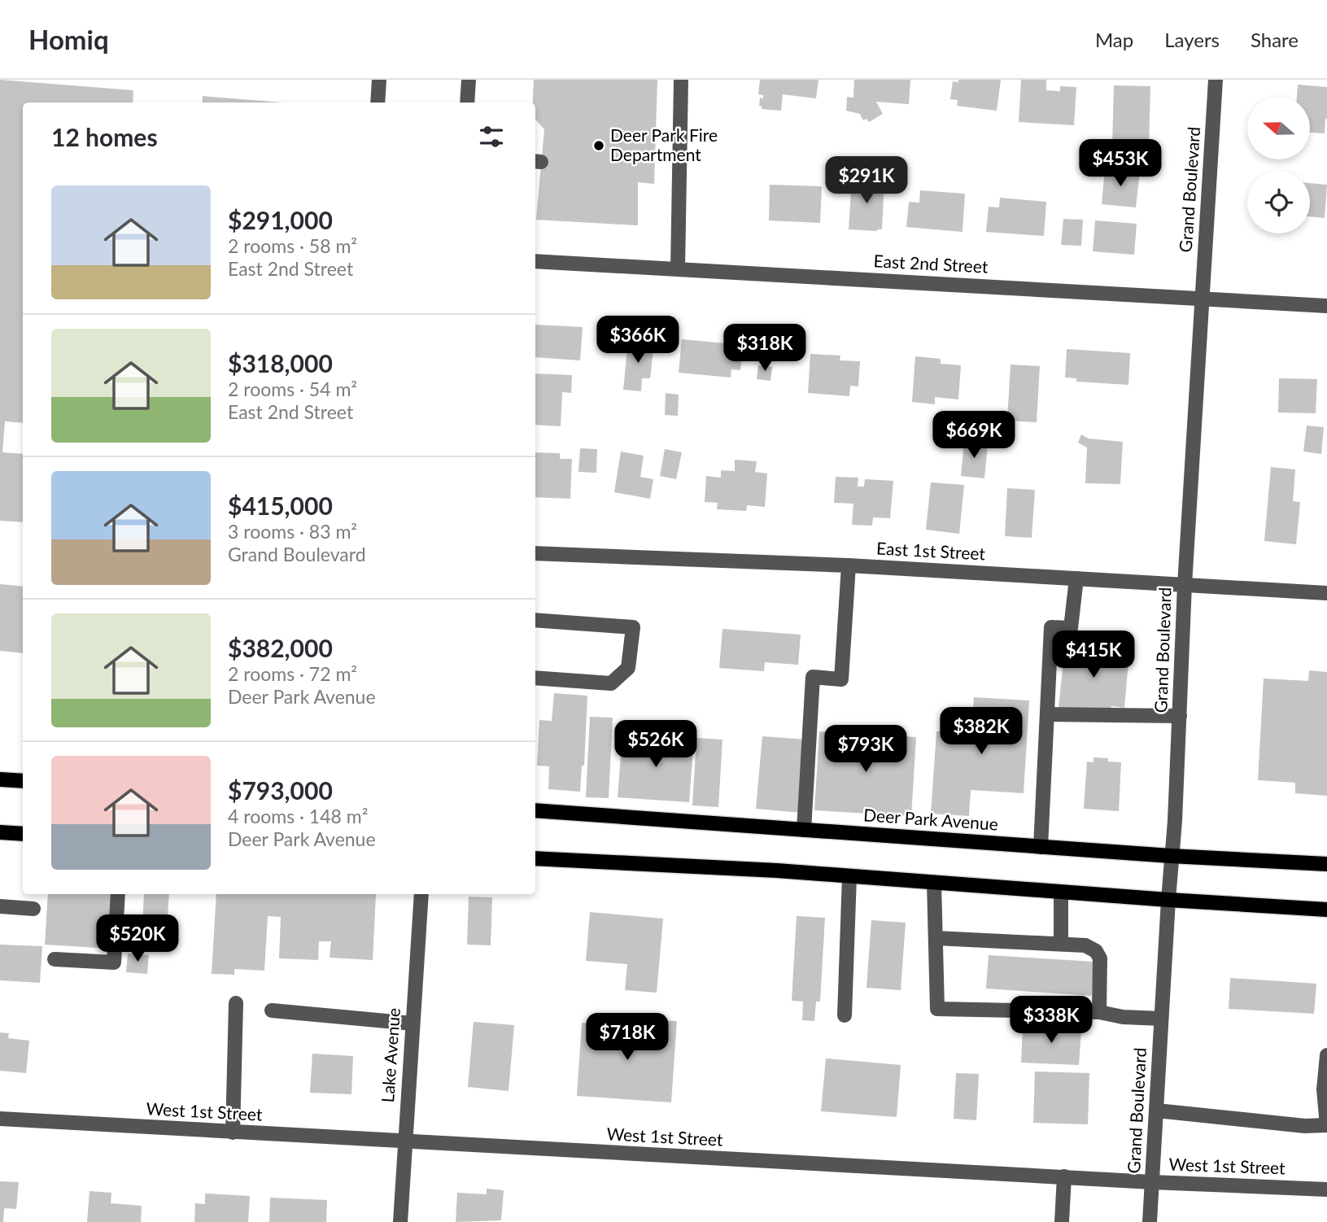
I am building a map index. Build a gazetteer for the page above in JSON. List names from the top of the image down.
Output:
{
  "streets": {
    "main road": ["Deer Park Avenue"],
    "street": [
      "Grand Boulevard",
      "East 2nd Street",
      "East 1st Street",
      "Lake Avenue",
      "West 1st Street"
    ]
  },
  "crossings": [
    ["Grand Boulevard", "East 2nd Street"],
    ["Grand Boulevard", "East 1st Street"],
    ["Grand Boulevard", "Deer Park Avenue"],
    ["Grand Boulevard", "West 1st Street"],
    ["Lake Avenue", "West 1st Street"]
  ],
  "places": ["Deer Park Fire Department"],
  "north": "left",
  "page": {
    "header": "Homiq",
    "nav": ["Map", "Layers", "Share"],
    "heading": "12 homes",
    "price": [
      "$453K",
      "$291K",
      "$366K",
      "$318K",
      "$669K",
      "$415K",
      "$382K",
      "$526K",
      "$793K",
      "$520K",
      "$338K",
      "$718K"
    ],
    "list": [
      {
        "name": "$291,000",
        "note": "2 rooms · 58 m² · East 2nd Street"
      },
      {
        "name": "$318,000",
        "note": "2 rooms · 54 m² · East 2nd Street"
      },
      {
        "name": "$415,000",
        "note": "3 rooms · 83 m² · Grand Boulevard"
      },
      {
        "name": "$382,000",
        "note": "2 rooms · 72 m² · Deer Park Avenue"
      },
      {
        "name": "$793,000",
        "note": "4 rooms · 148 m² · Deer Park Avenue"
      }
    ]
  }
}
